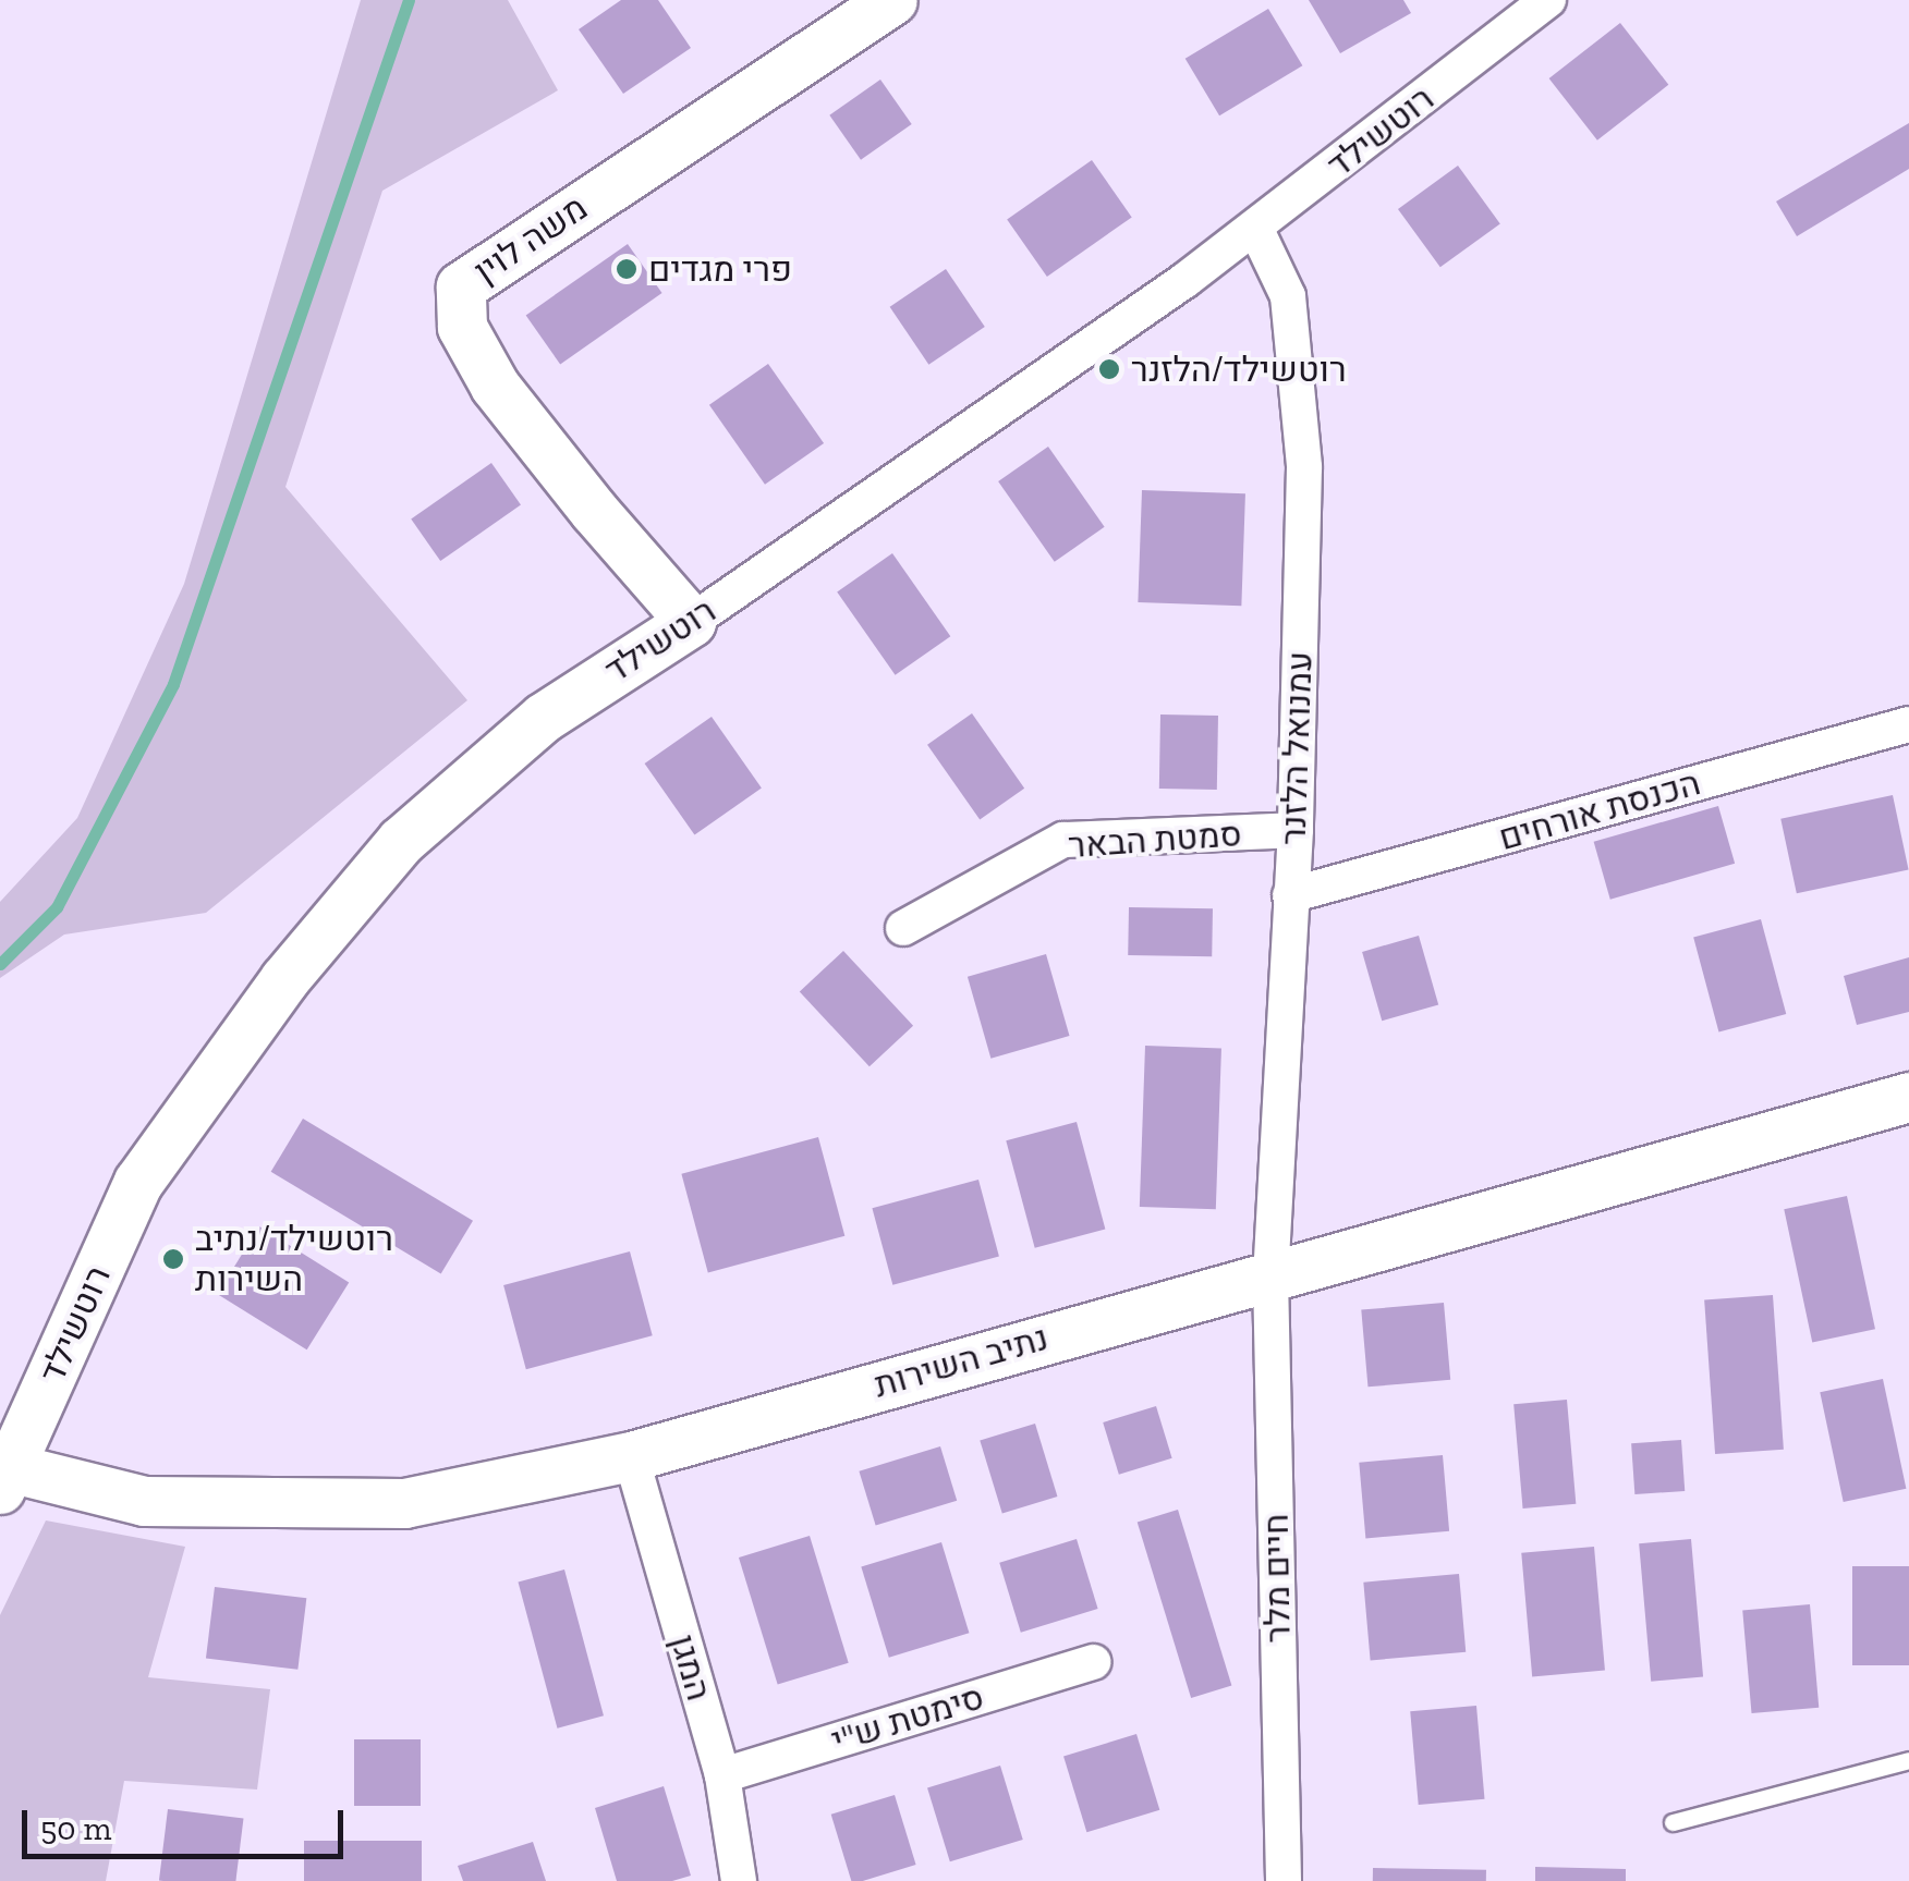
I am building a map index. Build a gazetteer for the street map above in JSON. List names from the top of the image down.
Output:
{
  "streets": {
    "main road": ["רוטשילד", "משה לוין", "נתיב השירות"],
    "street": [
      "עמנואל הלזנר",
      "הכנסת אורחים",
      "סמטת הבאר",
      "חיים מלר",
      "המגן",
      "סימטת ש\"י"
    ]
  },
  "crossings": [
    ["רוטשילד", "משה לוין"],
    ["רוטשילד", "עמנואל הלזנר"],
    ["רוטשילד", "נתיב השירות"],
    ["עמנואל הלזנר", "הכנסת אורחים"],
    ["עמנואל הלזנר", "סמטת הבאר"],
    ["עמנואל הלזנר", "נתיב השירות"],
    ["עמנואל הלזנר", "חיים מלר"],
    ["נתיב השירות", "חיים מלר"],
    ["נתיב השירות", "המגן"],
    ["המגן", "סימטת ש\"י"]
  ],
  "places": ["פרי מגדים", "רוטשילד/הלזנר", "רוטשילד/נתיב השירות"],
  "scale_bar": "50 m"
}
